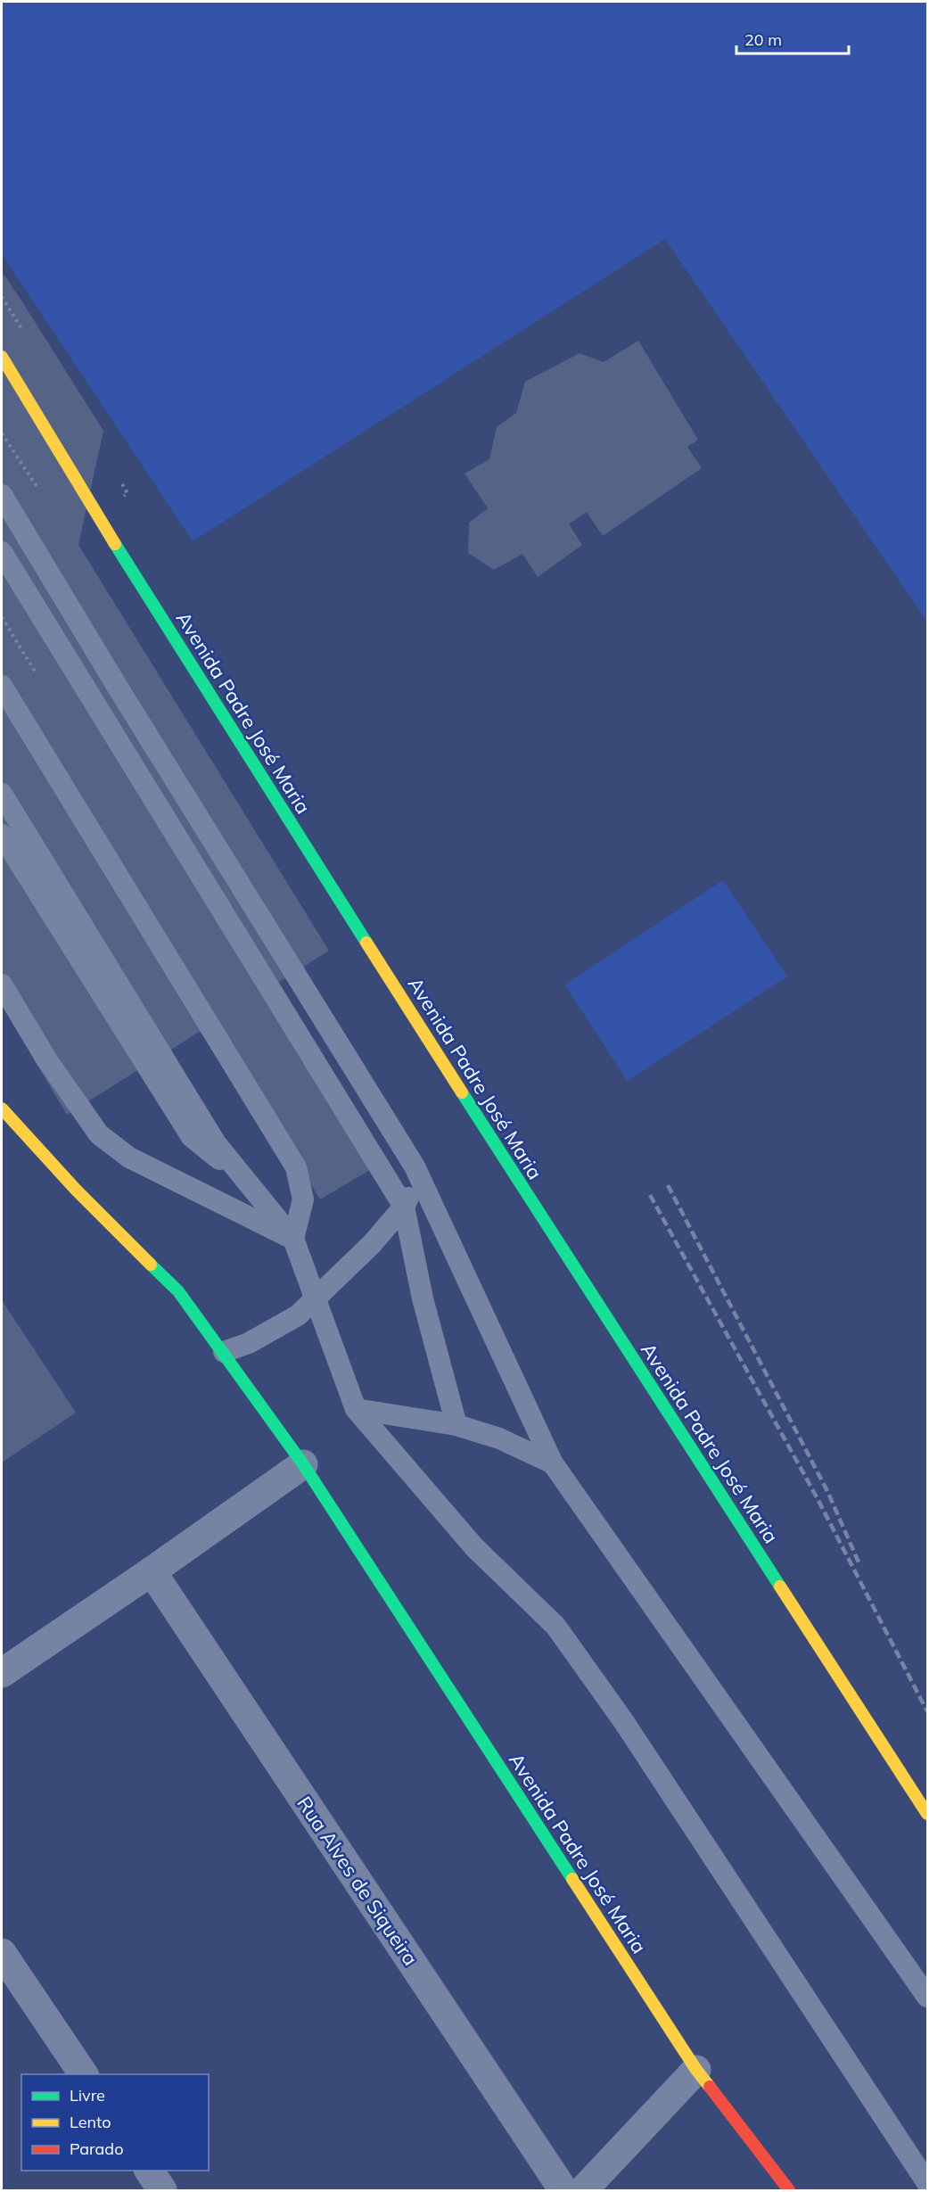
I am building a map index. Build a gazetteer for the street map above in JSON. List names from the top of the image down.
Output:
{
  "streets": {
    "main road": ["Avenida Padre José Maria"],
    "street": ["Rua Alves de Siqueira"]
  },
  "legend": ["Livre", "Lento", "Parado"],
  "scale_bar": "20 m"
}
